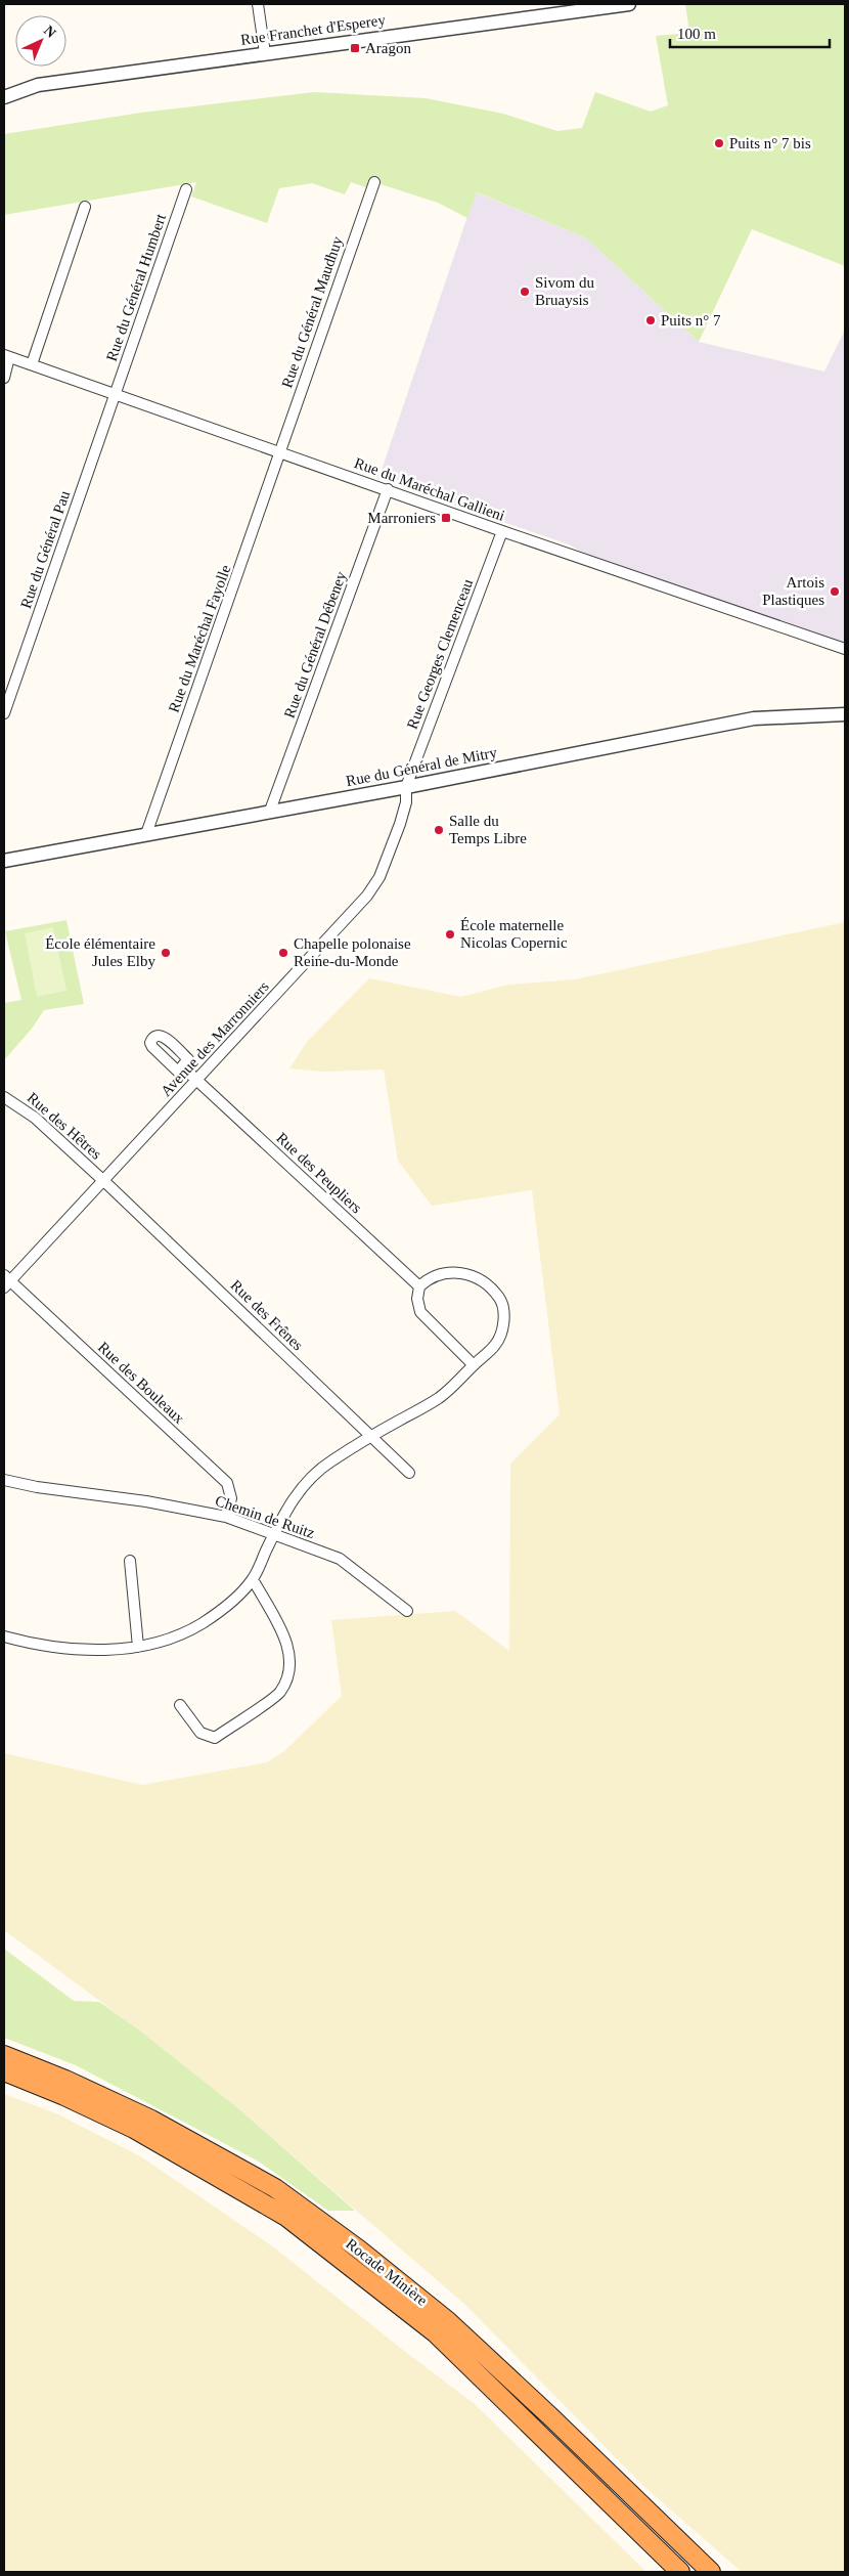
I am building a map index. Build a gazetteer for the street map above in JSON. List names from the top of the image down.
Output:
{
  "streets": {
    "highway": ["Rocade Minière"],
    "street": [
      "Rue Franchet d'Esperey",
      "Rue du Général Humbert",
      "Rue du Général Maudhuy",
      "Rue du Maréchal Gallieni",
      "Rue du Général Pau",
      "Rue du Maréchal Fayolle",
      "Rue du Général Débeney",
      "Rue Georges Clemenceau",
      "Rue du Général de Mitry",
      "Avenue des Marronniers",
      "Rue des Hêtres",
      "Rue des Peupliers",
      "Rue des Frênes",
      "Rue des Bouleaux",
      "Chemin de Ruitz"
    ]
  },
  "crossings": [
    ["Rue du Général Humbert", "Rue du Maréchal Gallieni"],
    ["Rue du Général Humbert", "Rue du Général Pau"],
    ["Rue du Général Maudhuy", "Rue du Maréchal Gallieni"],
    ["Rue du Général Maudhuy", "Rue du Maréchal Fayolle"],
    ["Rue du Maréchal Gallieni", "Rue du Général Pau"],
    ["Rue du Maréchal Gallieni", "Rue du Maréchal Fayolle"],
    ["Rue du Maréchal Gallieni", "Rue du Général Débeney"],
    ["Rue du Maréchal Gallieni", "Rue Georges Clemenceau"],
    ["Rue du Maréchal Fayolle", "Rue du Général de Mitry"],
    ["Rue du Général Débeney", "Rue du Général de Mitry"],
    ["Rue Georges Clemenceau", "Rue du Général de Mitry"],
    ["Rue Georges Clemenceau", "Avenue des Marronniers"],
    ["Rue du Général de Mitry", "Avenue des Marronniers"],
    ["Avenue des Marronniers", "Rue des Hêtres"],
    ["Avenue des Marronniers", "Rue des Peupliers"],
    ["Avenue des Marronniers", "Rue des Frênes"],
    ["Avenue des Marronniers", "Rue des Bouleaux"],
    ["Rue des Hêtres", "Rue des Frênes"],
    ["Rue des Bouleaux", "Chemin de Ruitz"]
  ],
  "places": {
    "transit": ["Aragon", "Marroniers"],
    "other": [
      "Puits n° 7 bis",
      "Sivom du Bruaysis",
      "Puits n° 7",
      "Artois Plastiques",
      "Salle du Temps Libre",
      "École maternelle Nicolas Copernic",
      "École élémentaire Jules Elby",
      "Chapelle polonaise Reine-du-Monde"
    ]
  },
  "scale_bar": "100 m",
  "north": "top right"
}
